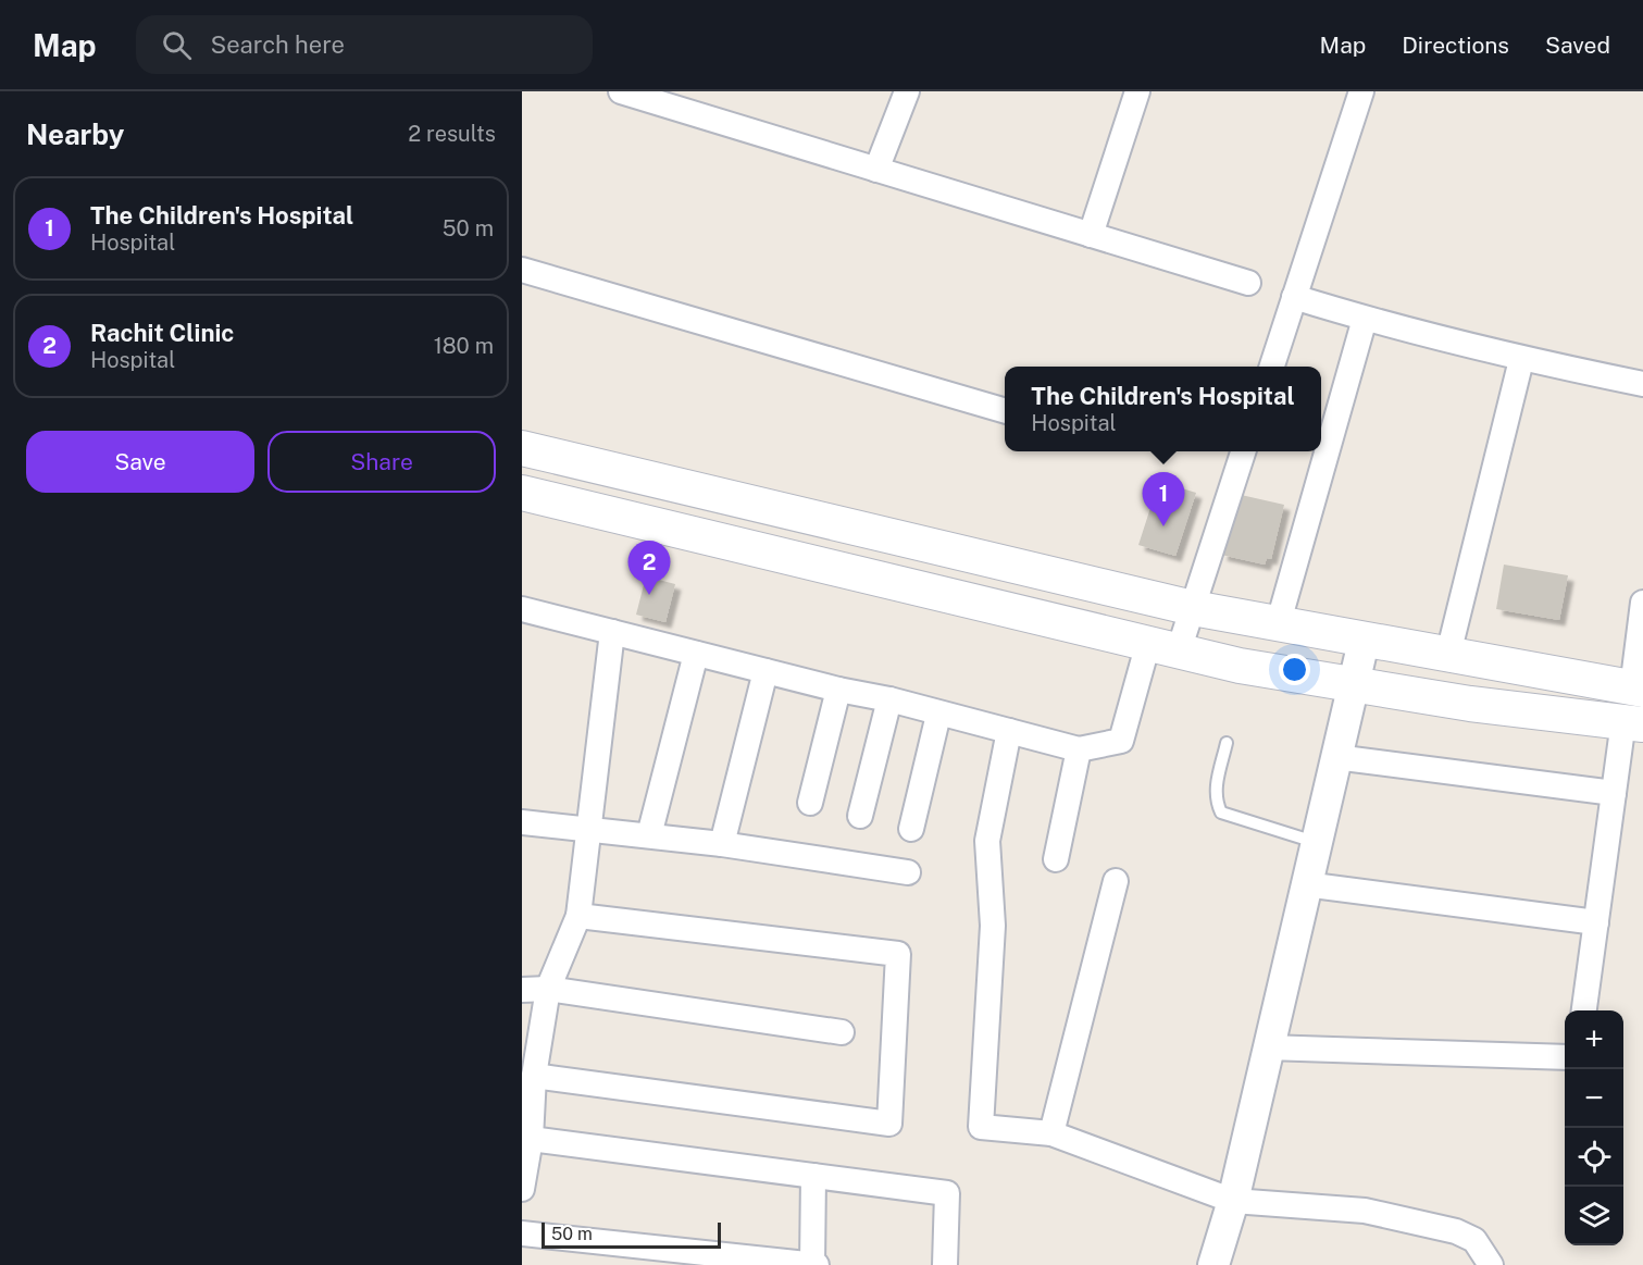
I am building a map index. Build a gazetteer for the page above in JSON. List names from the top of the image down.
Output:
{
  "scale_bar": "50 m",
  "page": {
    "header": "Map",
    "search": "Search here",
    "nav": ["Map", "Directions", "Saved"],
    "heading": ["Nearby", "2 results"],
    "list": [
      {
        "mark": "1",
        "name": "The Children's Hospital",
        "note": "Hospital",
        "value": "50 m"
      },
      {
        "mark": "2",
        "name": "Rachit Clinic",
        "note": "Hospital",
        "value": "180 m"
      }
    ],
    "popup": ["The Children's Hospital", "Hospital"],
    "buttons": ["Save", "Share"],
    "pins": ["1", "2"],
    "map_buttons": ["+", "−"],
    "scale": "50 m"
  }
}
